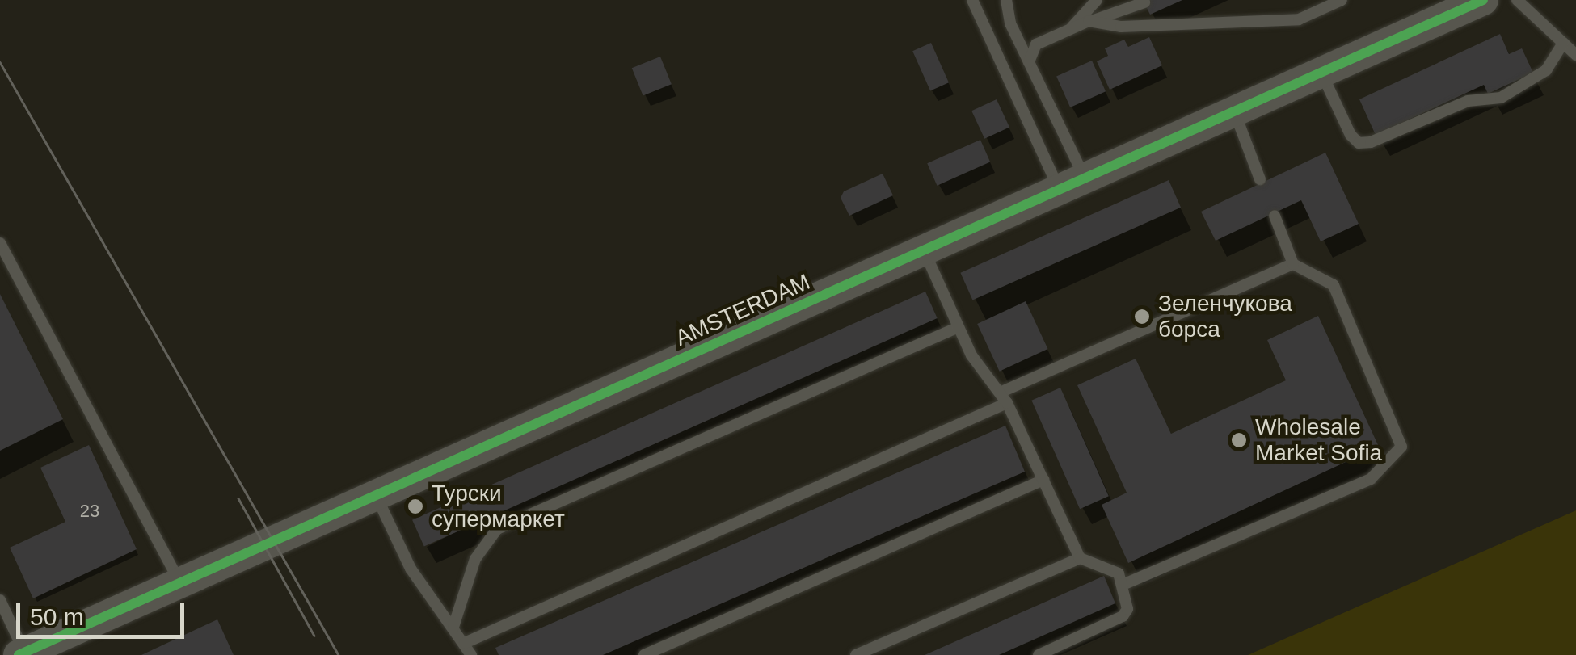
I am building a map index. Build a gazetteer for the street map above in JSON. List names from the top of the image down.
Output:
{
  "streets": {
    "street": ["AMSTERDAM"]
  },
  "places": ["Зеленчукова борса", "Wholesale Market Sofia", "Турски супермаркет"],
  "house_numbers": ["23"],
  "scale_bar": "50 m"
}
